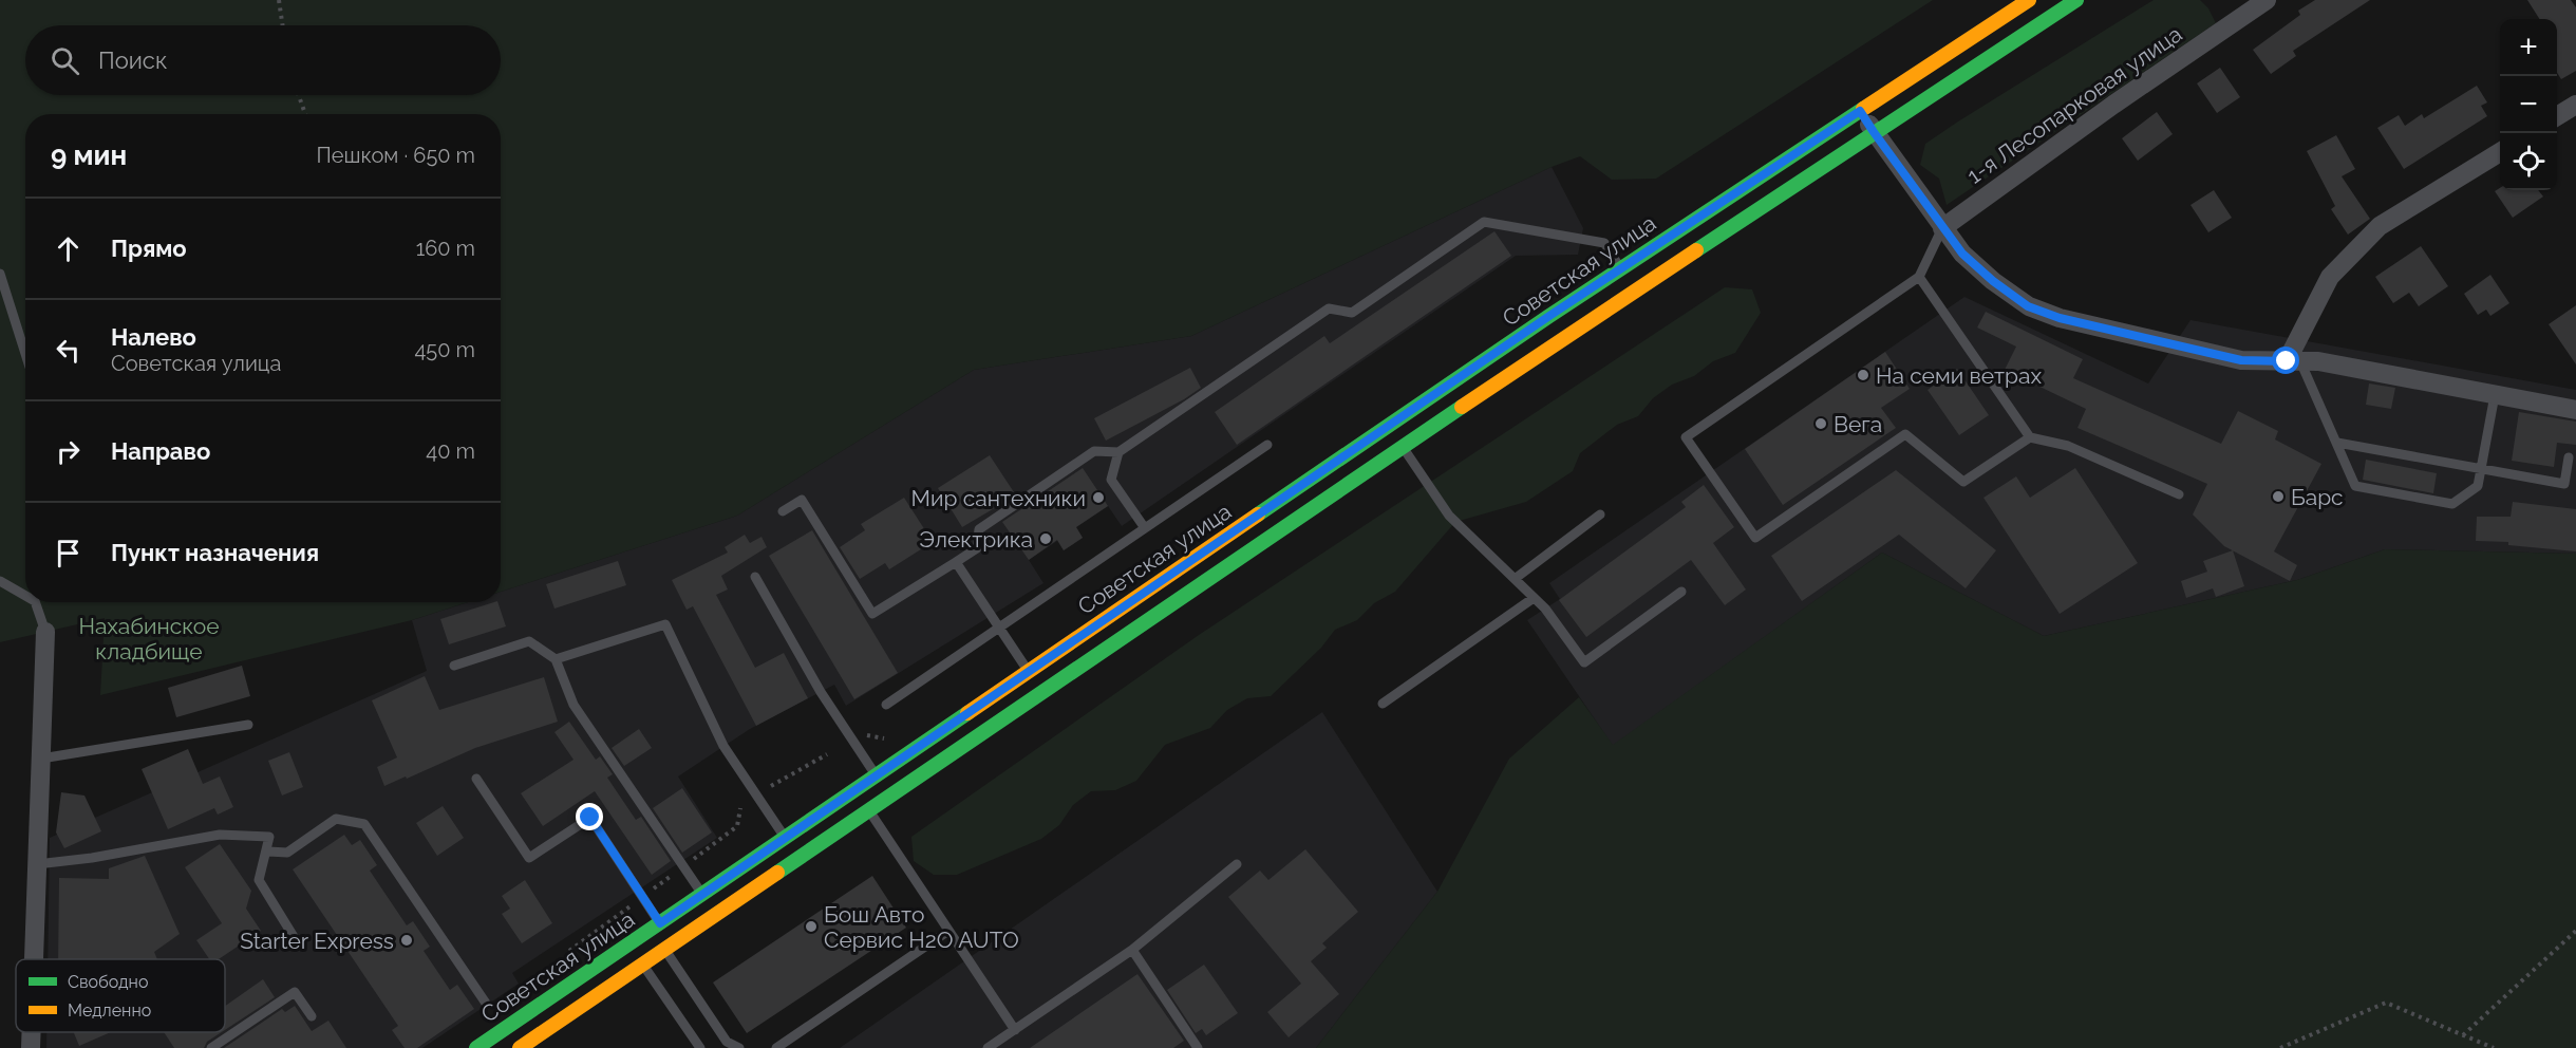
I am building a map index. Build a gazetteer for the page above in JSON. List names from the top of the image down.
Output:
{
  "streets": {
    "main road": ["Советская улица"],
    "street": ["1-я Лесопарковая улица"]
  },
  "parks": ["Нахабинское кладбище"],
  "places": [
    "На семи ветрах",
    "Вега",
    "Барс",
    "Мир сантехники",
    "Электрика",
    "Бош Авто Сервис H2O AUTO",
    "Starter Express"
  ],
  "legend": ["Свободно", "Медленно"],
  "page": {
    "map_buttons": ["+", "−"],
    "search": "Поиск",
    "heading": ["9 мин", "Пешком · 650 m"],
    "list": [
      ["Прямо", "160 m"],
      ["Налево", "Советская улица", "450 m"],
      ["Направо", "40 m"],
      "Пункт назначения"
    ]
  }
}
